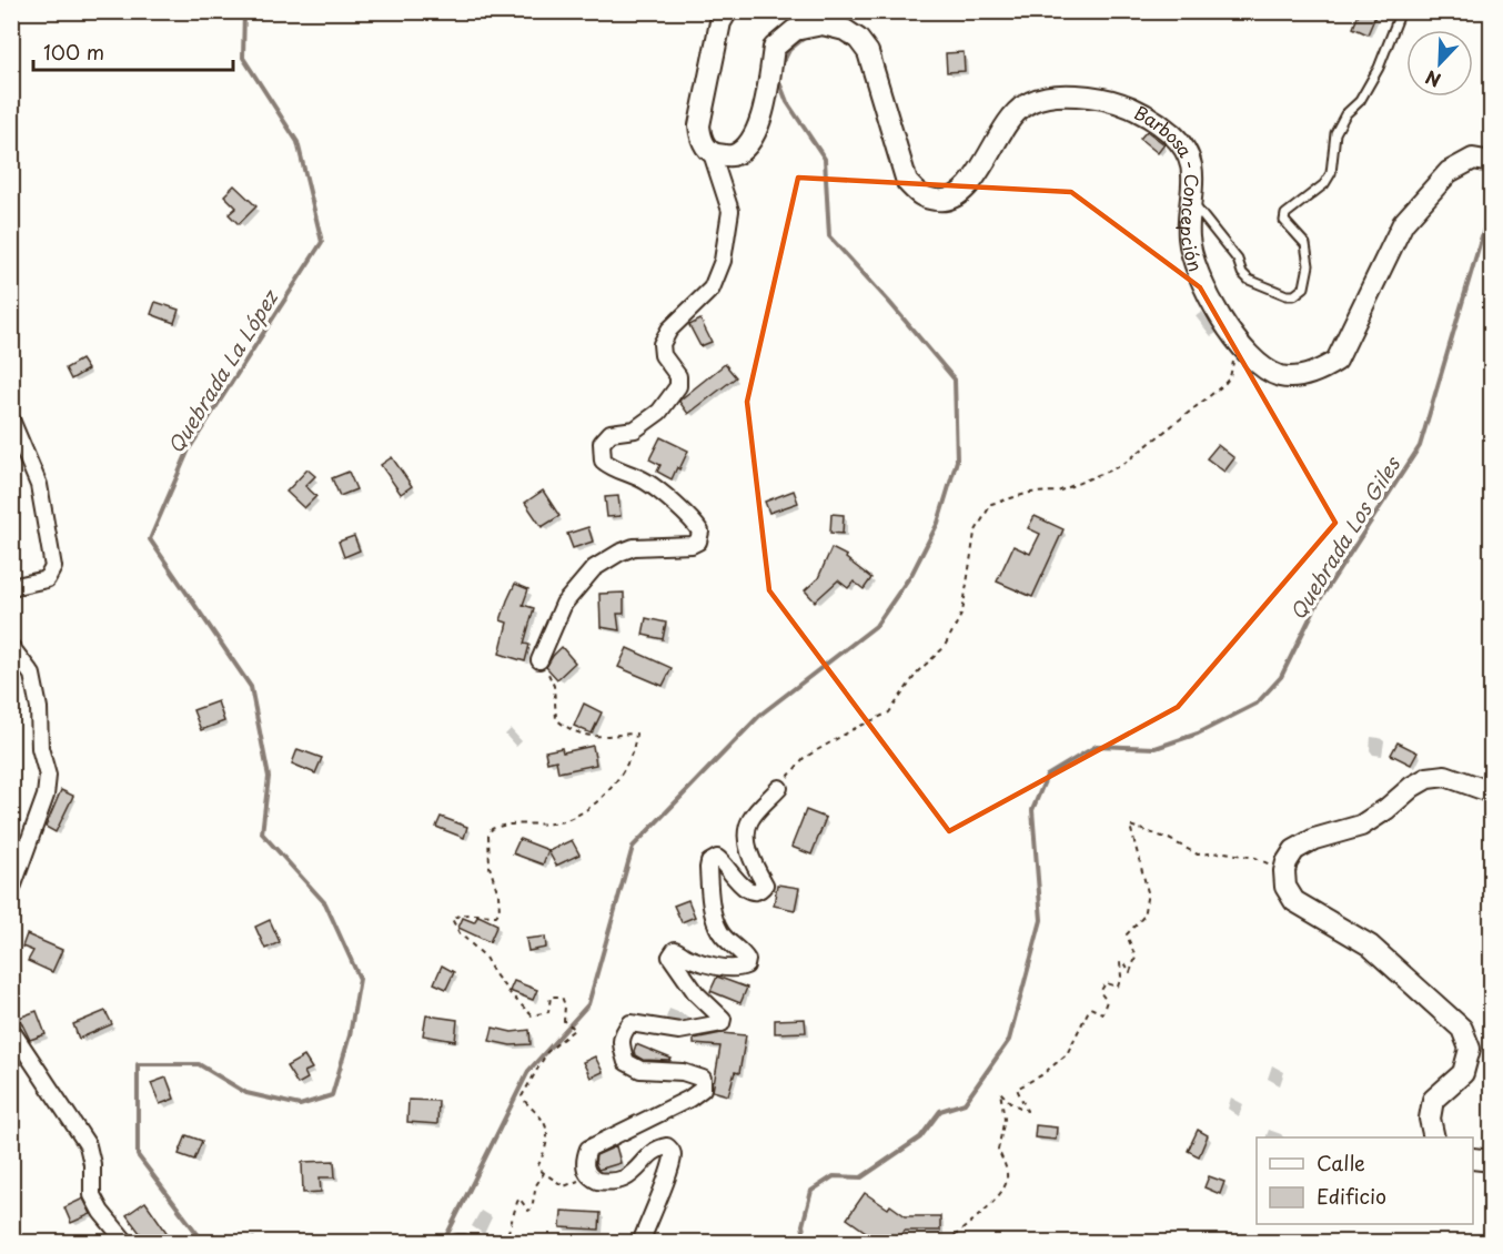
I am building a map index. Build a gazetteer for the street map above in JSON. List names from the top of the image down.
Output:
{
  "streets": {
    "main road": ["Barbosa - Concepción"]
  },
  "water": ["Quebrada La López", "Quebrada Los Giles"],
  "legend": ["Calle", "Edificio"],
  "scale_bar": "100 m",
  "north": "bottom left"
}
